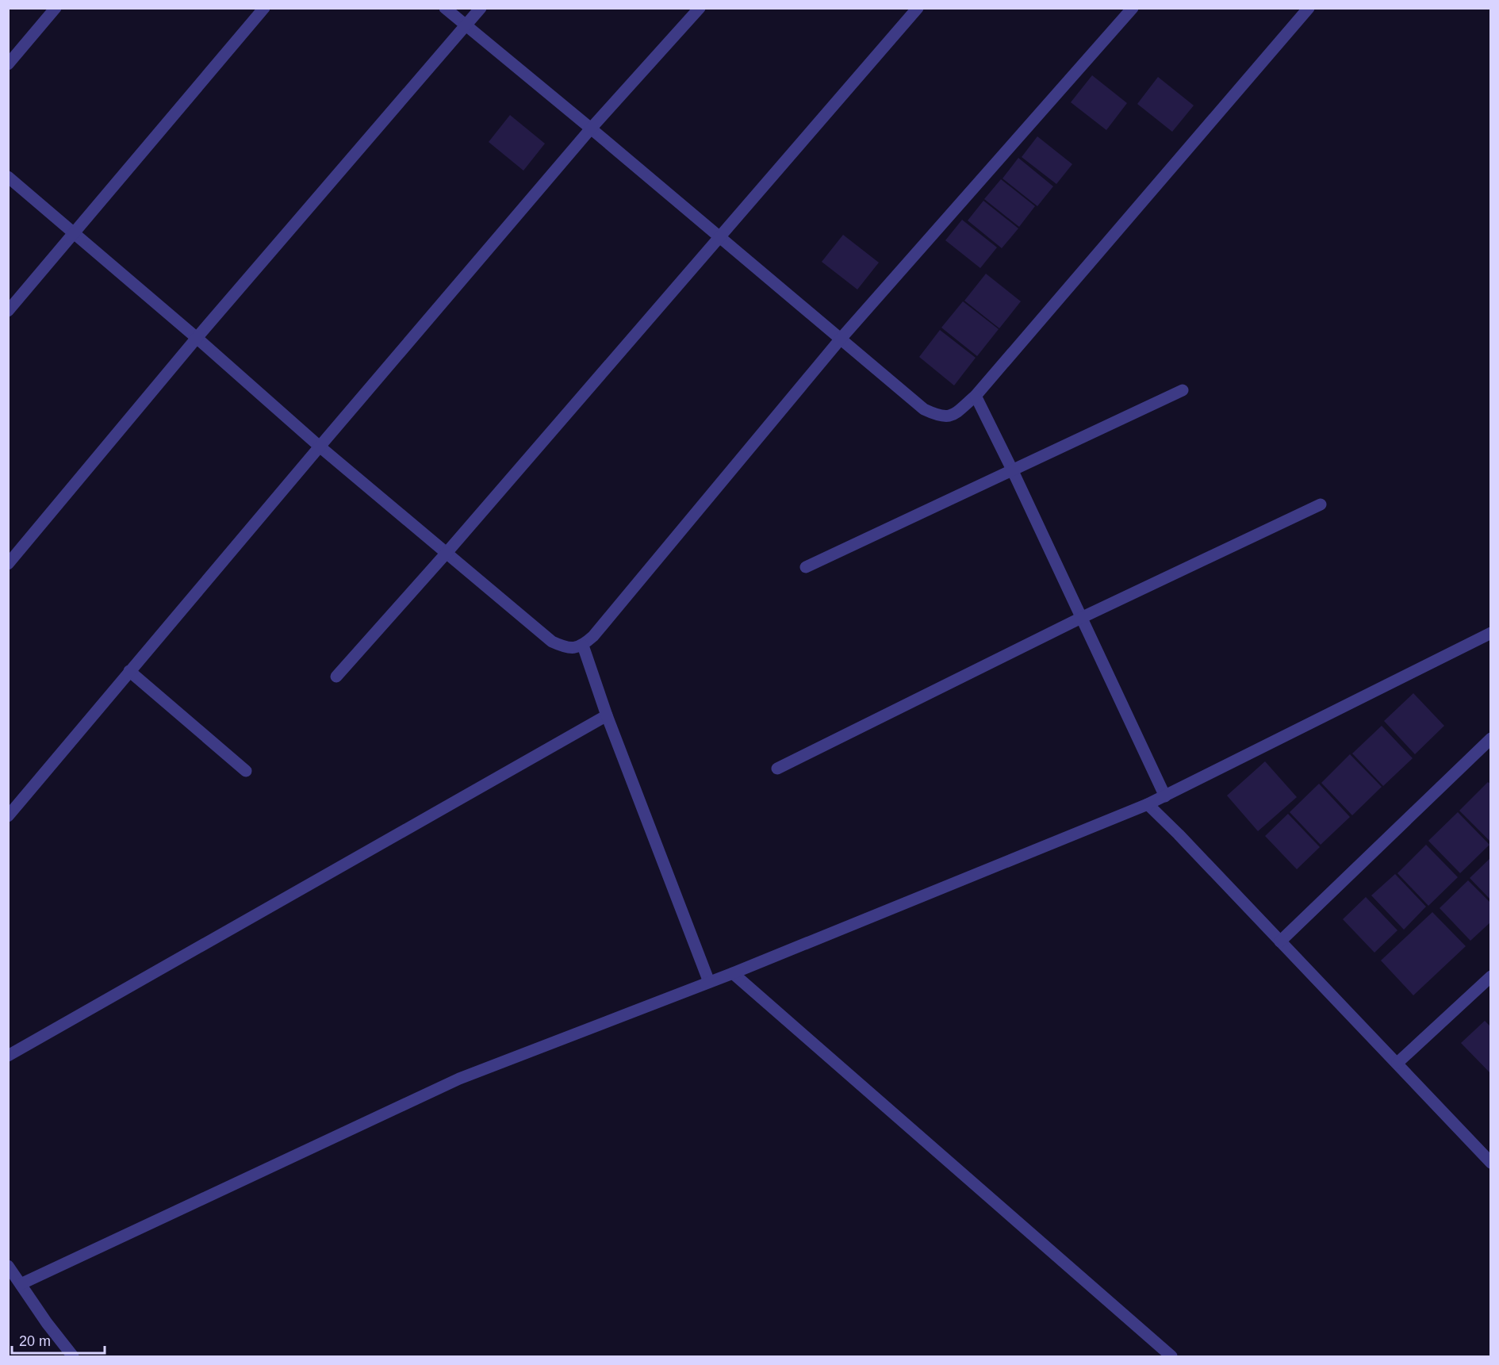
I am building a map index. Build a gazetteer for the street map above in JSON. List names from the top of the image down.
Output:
{
  "scale_bar": "20 m"
}
